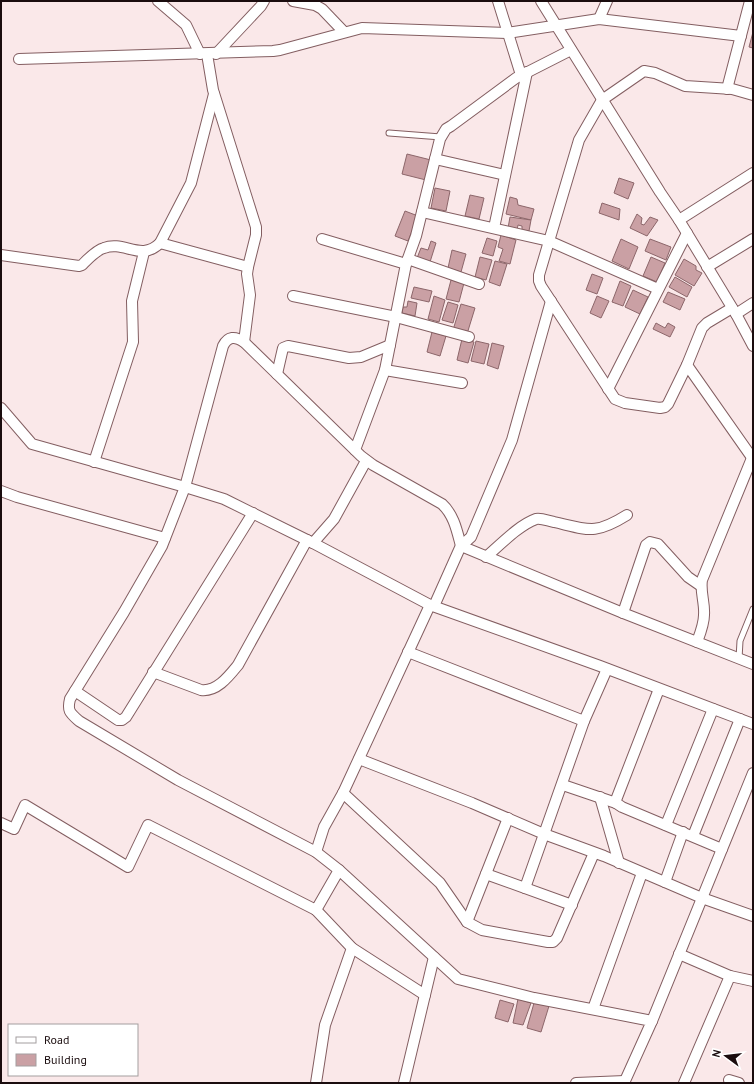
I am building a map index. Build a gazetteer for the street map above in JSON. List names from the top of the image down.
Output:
{
  "legend": ["Road", "Building"],
  "north": "left"
}
